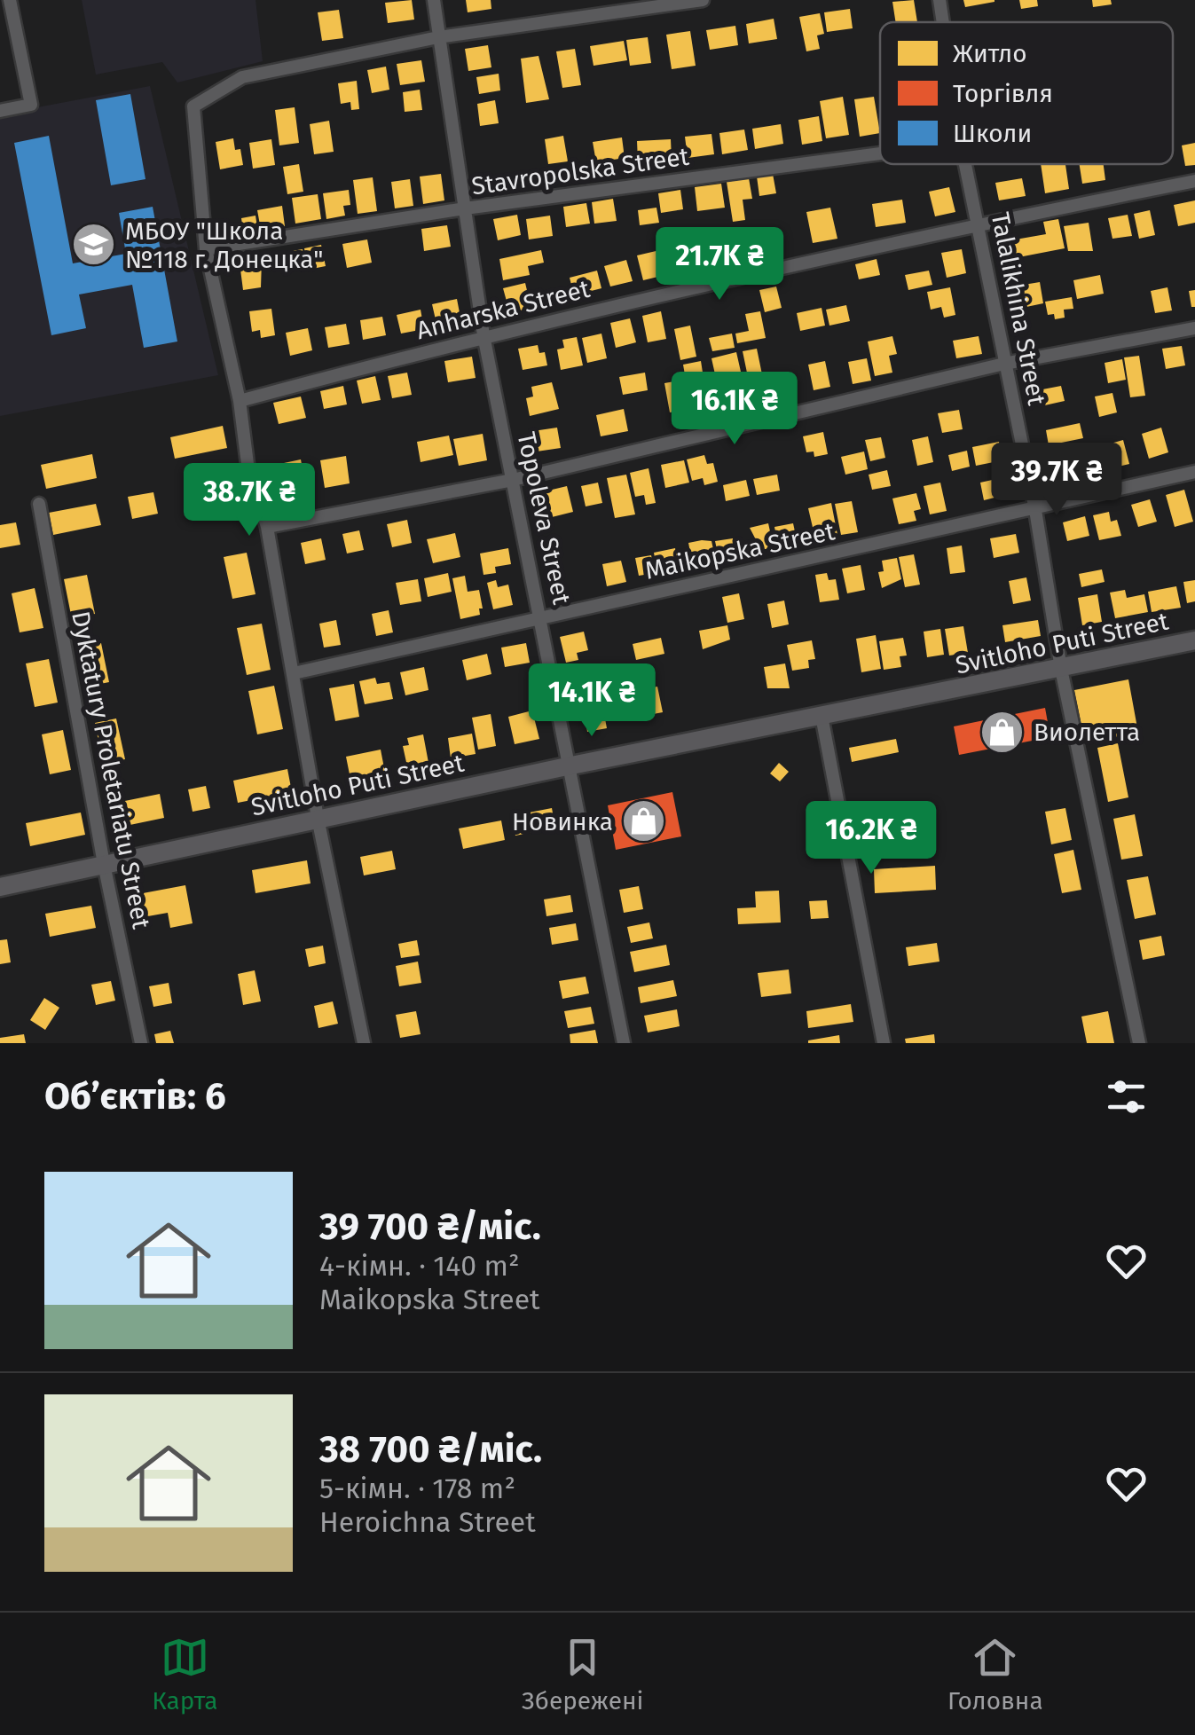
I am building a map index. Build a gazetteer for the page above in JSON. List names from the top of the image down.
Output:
{
  "streets": {
    "main road": ["Svitloho Puti Street"],
    "street": [
      "Stavropolska Street",
      "Talalikhina Street",
      "Anharska Street",
      "Topoleva Street",
      "Maikopska Street",
      "Dyktatury Proletariatu Street"
    ]
  },
  "crossings": [
    ["Stavropolska Street", "Topoleva Street"],
    ["Talalikhina Street", "Anharska Street"],
    ["Talalikhina Street", "Maikopska Street"],
    ["Talalikhina Street", "Svitloho Puti Street"],
    ["Anharska Street", "Topoleva Street"],
    ["Topoleva Street", "Maikopska Street"],
    ["Topoleva Street", "Svitloho Puti Street"],
    ["Svitloho Puti Street", "Dyktatury Proletariatu Street"]
  ],
  "places": {
    "school or university": ["МБОУ \"Школа №118 г. Донецка\""],
    "shop": ["Виолетта", "Новинка"]
  },
  "legend": ["Житло", "Торгівля", "Школи"],
  "page": {
    "price": [
      "21.7K ₴",
      "16.1K ₴",
      "39.7K ₴",
      "38.7K ₴",
      "14.1K ₴",
      "16.2K ₴"
    ],
    "heading": "Об’єктів: 6",
    "list": [
      {
        "name": "39 700 ₴/міс.",
        "note": "4-кімн. · 140 m² · Maikopska Street"
      },
      {
        "name": "38 700 ₴/міс.",
        "note": "5-кімн. · 178 m² · Heroichna Street"
      }
    ],
    "tabs": ["Карта", "Збережені", "Головна"]
  }
}
